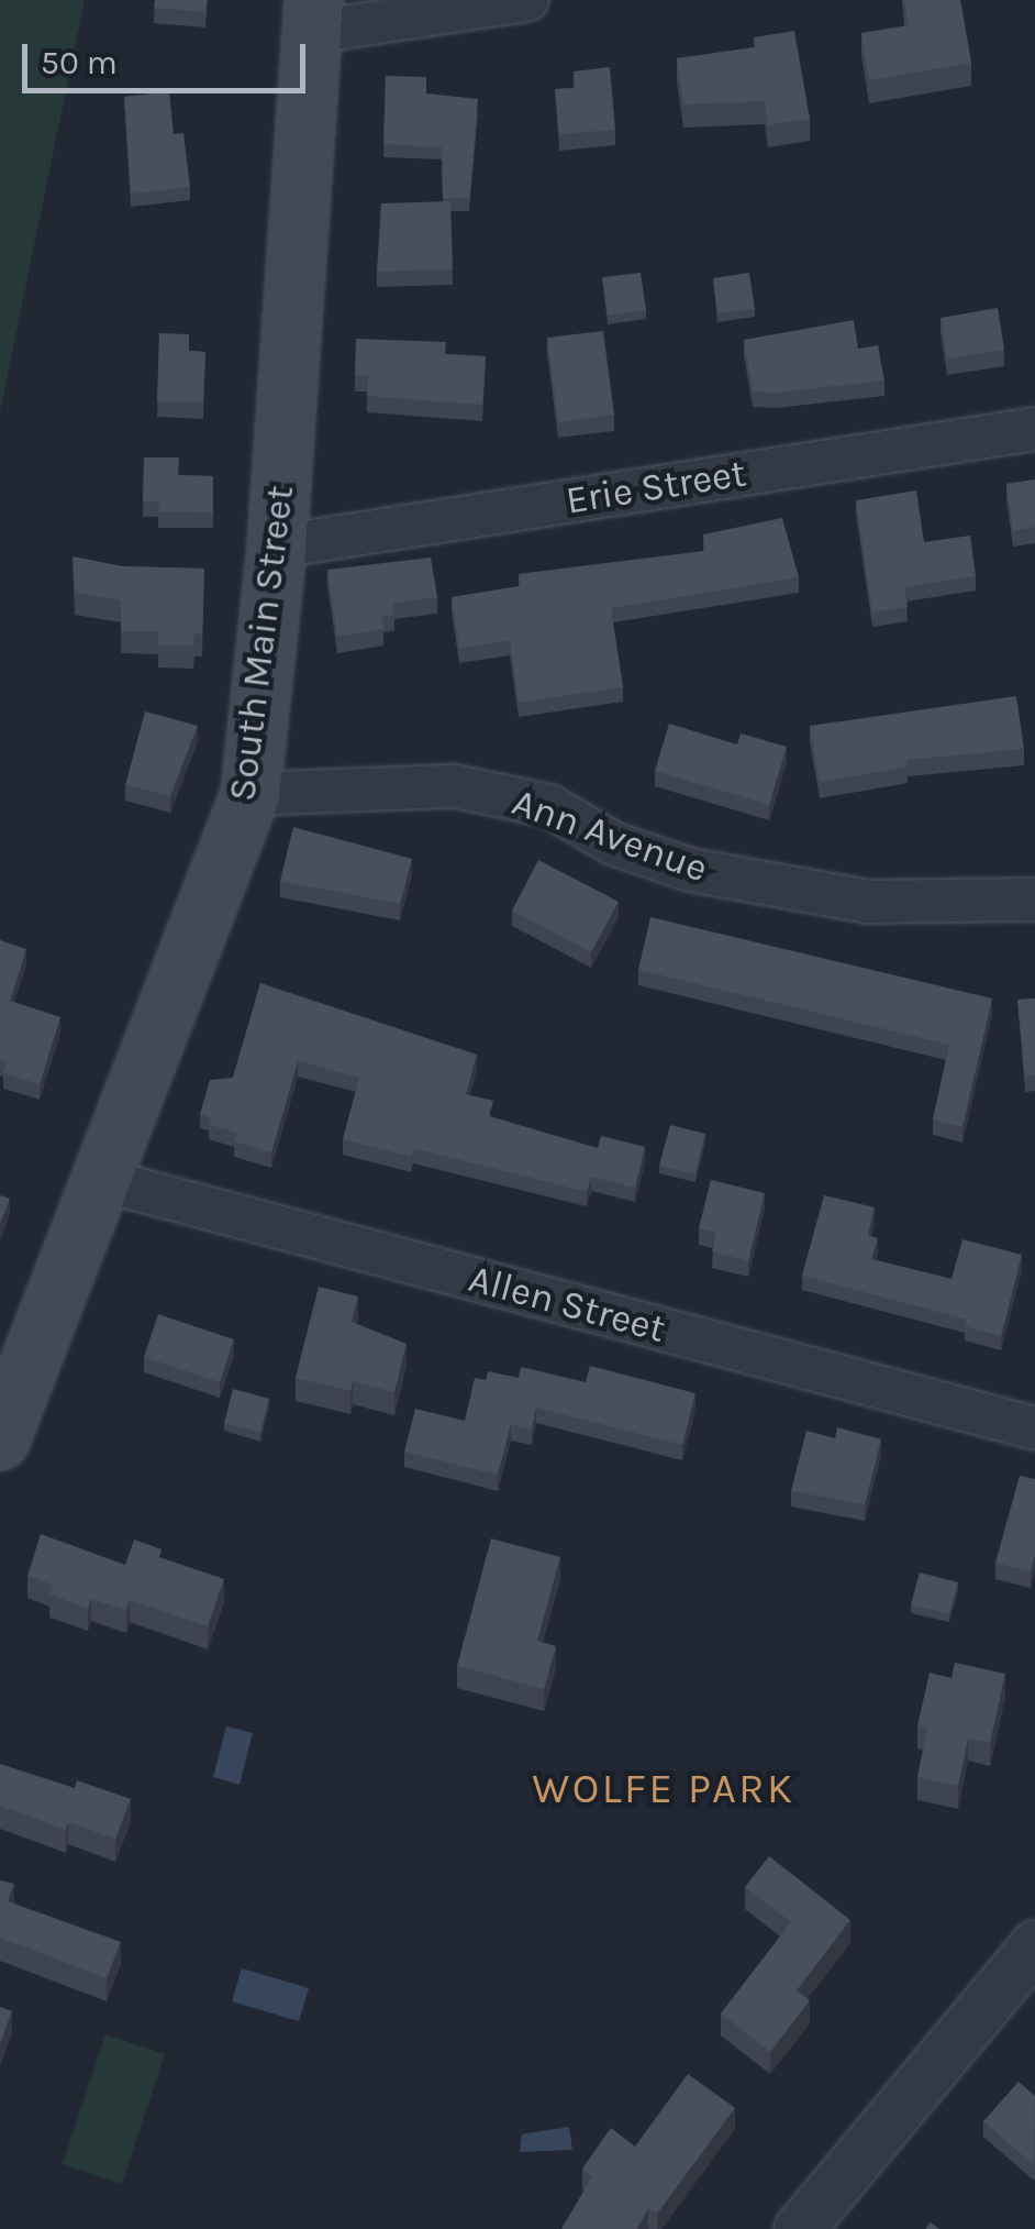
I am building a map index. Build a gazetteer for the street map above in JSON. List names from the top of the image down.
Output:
{
  "streets": {
    "main road": ["South Main Street"],
    "street": ["Erie Street", "Ann Avenue", "Allen Street"]
  },
  "crossings": [
    ["Erie Street", "South Main Street"],
    ["South Main Street", "Ann Avenue"],
    ["South Main Street", "Allen Street"]
  ],
  "districts": ["WOLFE PARK"],
  "scale_bar": "50 m"
}
